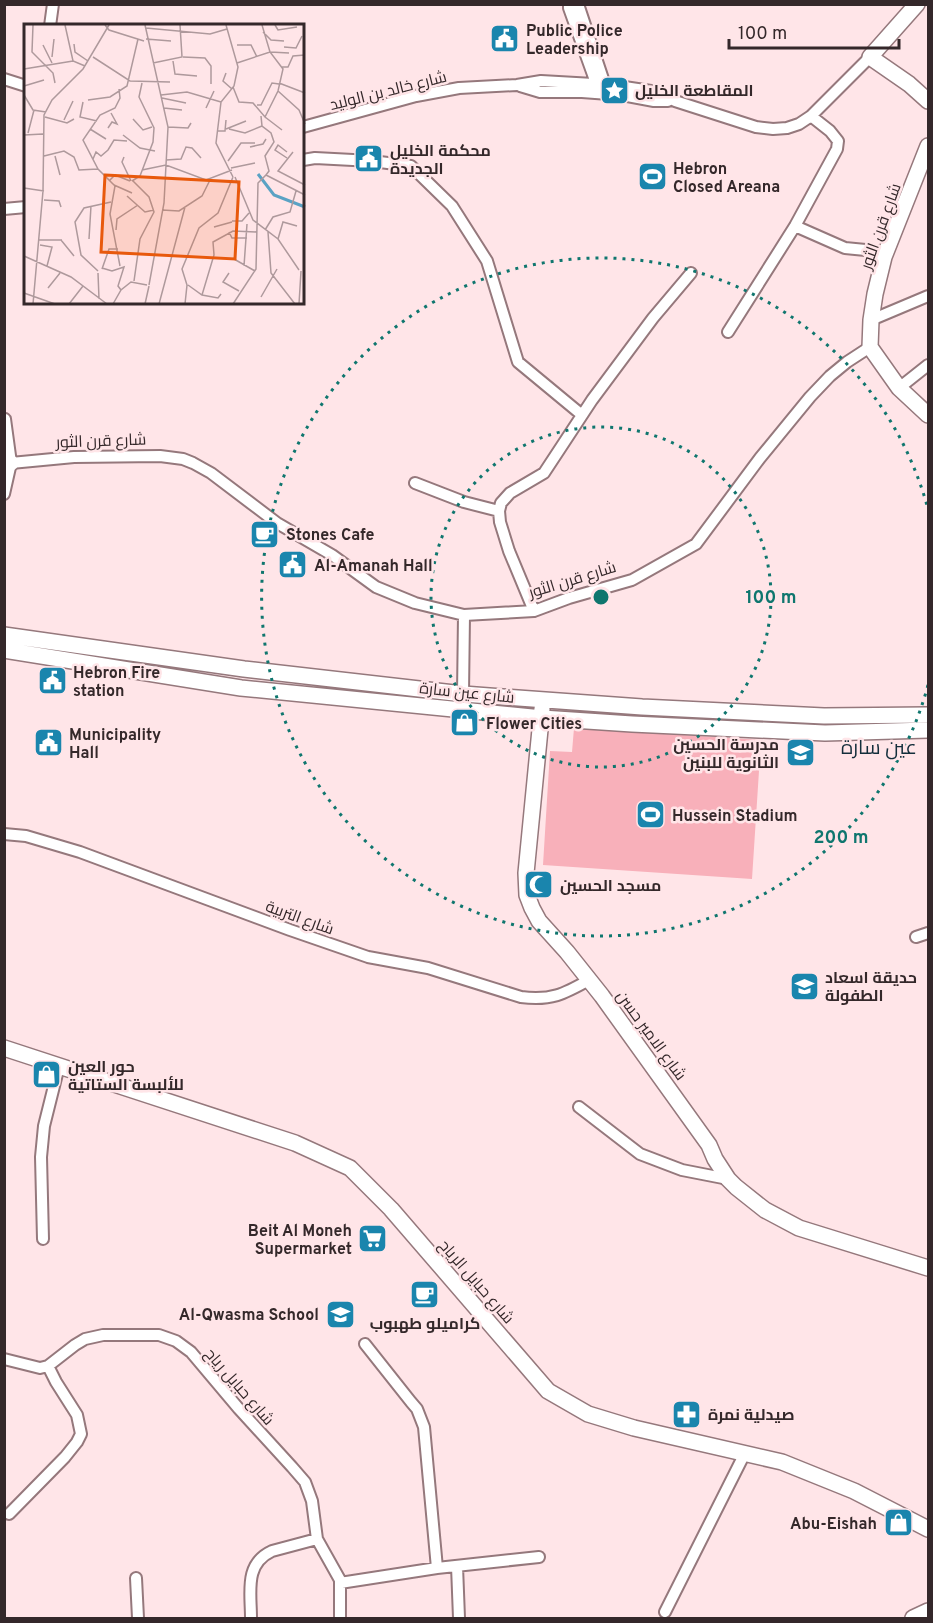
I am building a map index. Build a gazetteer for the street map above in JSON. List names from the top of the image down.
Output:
{
  "streets": {
    "street": [
      "شارع خالد بن الوليد",
      "شارع قرن الثور",
      "شارع عين سارة",
      "شارع التربية",
      "شارع الامير حسن",
      "شارع حبايل الرياح",
      "شارع حبايل رياح"
    ]
  },
  "crossings": [
    ["شارع عين سارة", "شارع الامير حسن"],
    ["شارع التربية", "شارع الامير حسن"]
  ],
  "districts": ["عين سارة"],
  "places": {
    "public building": [
      "Public Police Leadership",
      "محكمة الخليل الجديدة",
      "Al-Amanah Hall",
      "Hebron Fire station",
      "Municipality Hall"
    ],
    "place": ["المقاطعة الخليل"],
    "sports": ["Hebron Closed Areana", "Hussein Stadium"],
    "cafe": ["Stones Cafe", "كراميلو طهبوب"],
    "shop": ["Flower Cities", "حور العين للألبسة الستاتية", "Abu-Eishah"],
    "school or university": ["مدرسة الحسين الثانوية للبنين", "حديقة اسعاد الطفولة", "Al-Qwasma School"],
    "mosque": ["مسجد الحسين"],
    "supermarket": ["Beit Al Moneh Supermarket"],
    "pharmacy": ["صيدلية نمرة"]
  },
  "scale_bar": "100 m",
  "rings": ["100 m", "200 m"]
}
